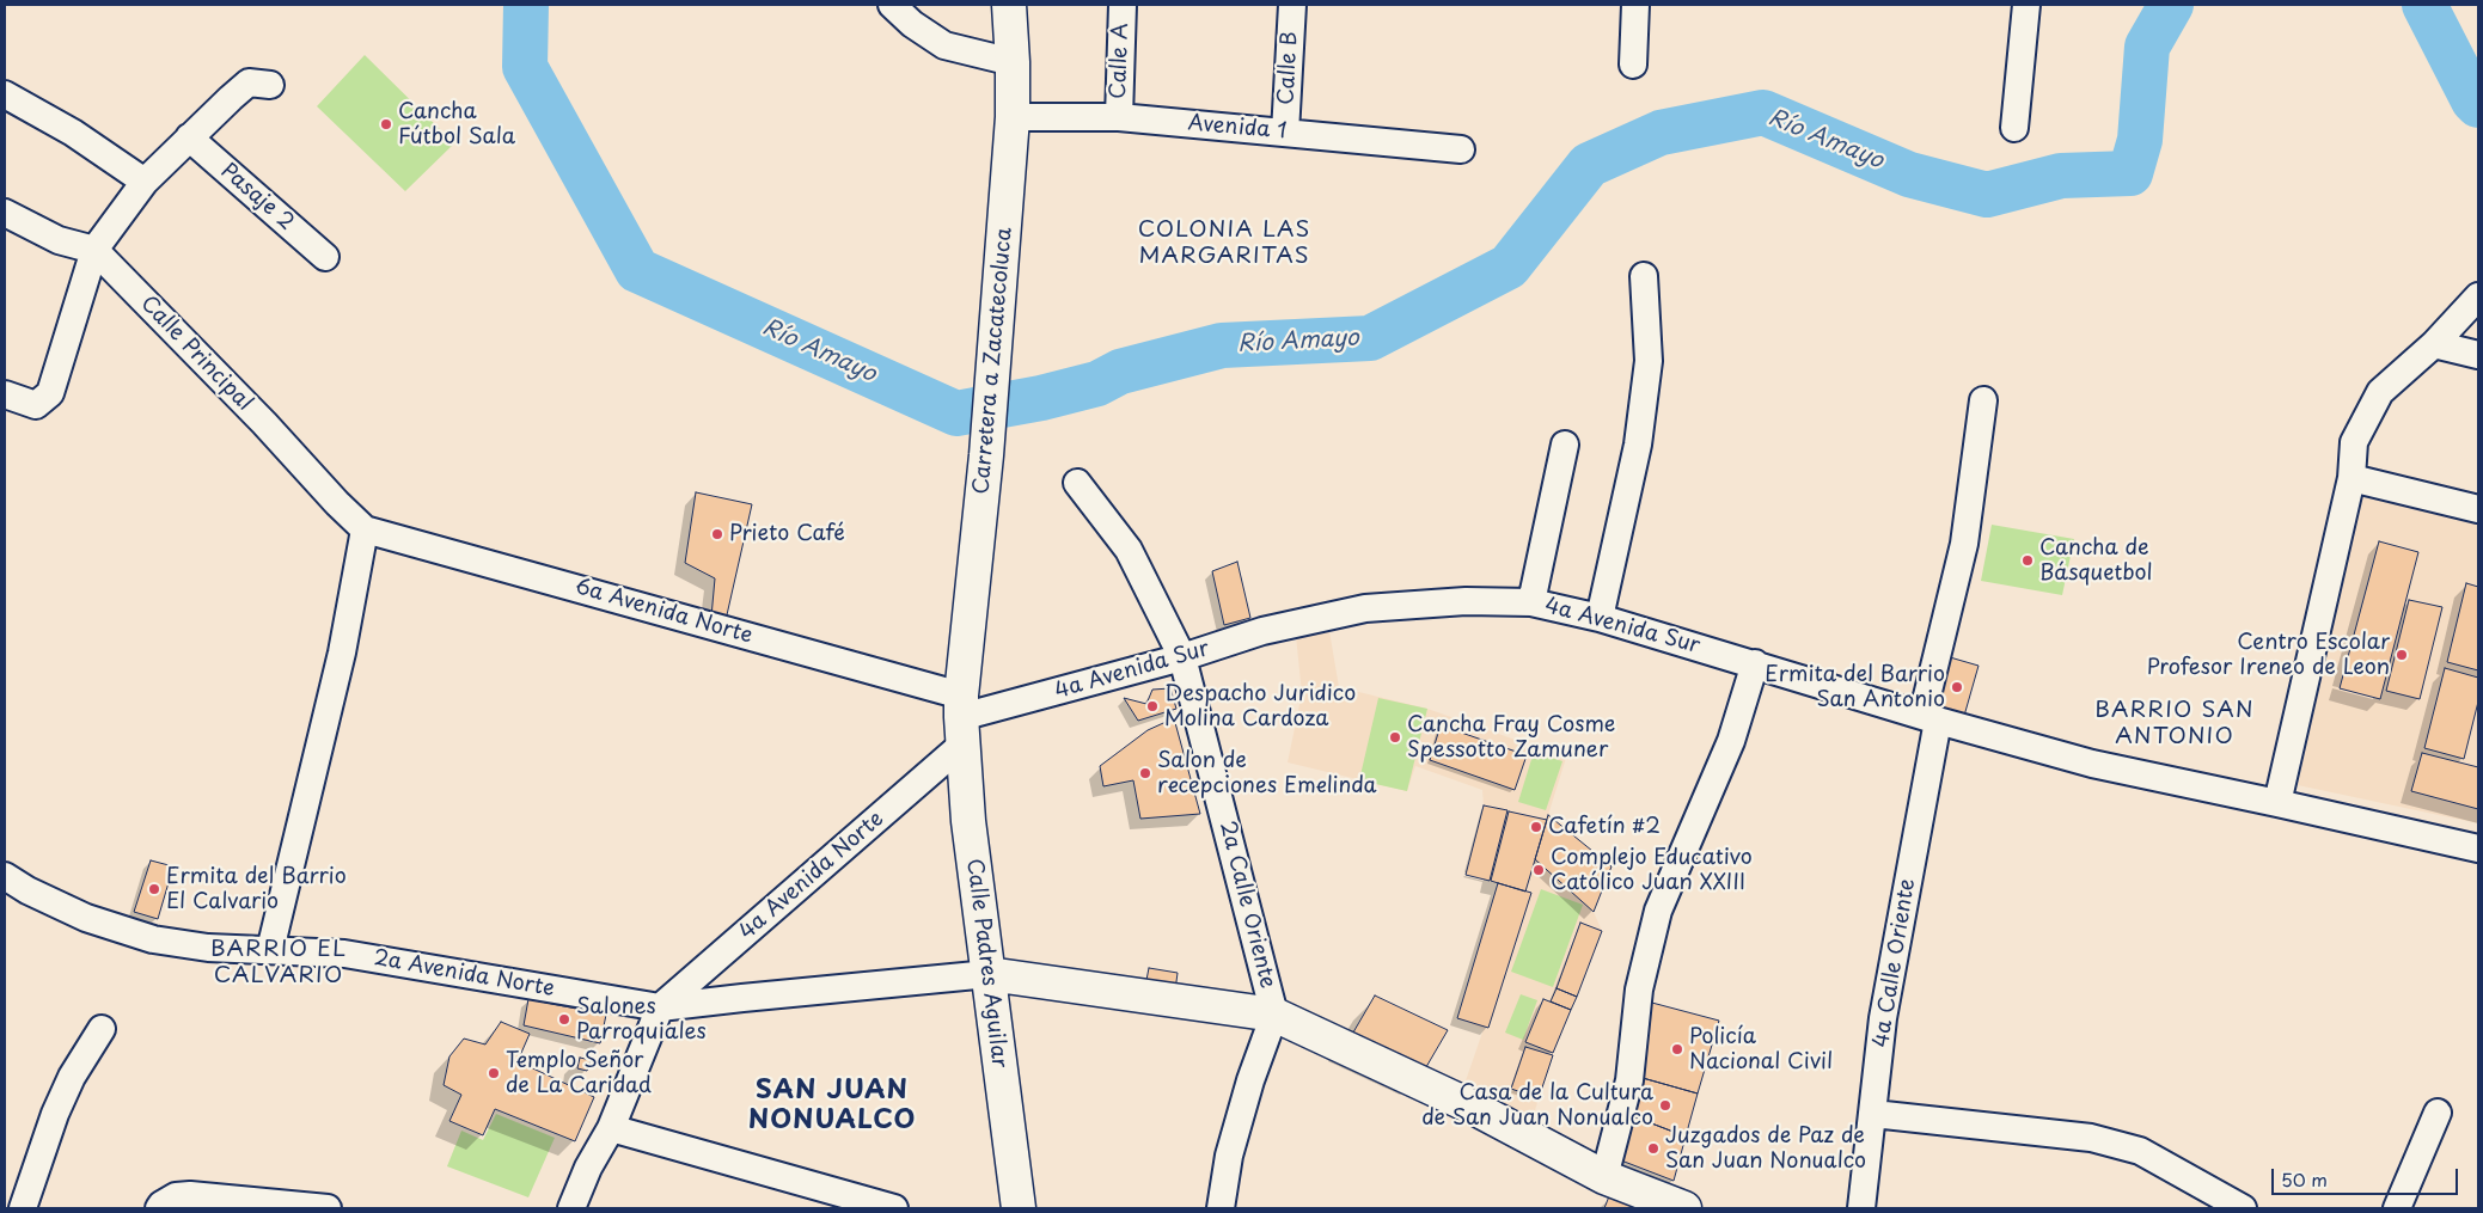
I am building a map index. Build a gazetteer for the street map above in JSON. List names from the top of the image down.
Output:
{
  "streets": {
    "main road": ["Carretera a Zacatecoluca", "Calle Padres Aguilar"],
    "street": [
      "Calle A",
      "Calle B",
      "Avenida 1",
      "Pasaje 2",
      "Calle Principal",
      "6a Avenida Norte",
      "4a Avenida Sur",
      "4a Avenida Norte",
      "2a Calle Oriente",
      "4a Calle Oriente",
      "2a Avenida Norte"
    ]
  },
  "crossings": [
    ["Calle A", "Avenida 1"],
    ["Calle B", "Avenida 1"],
    ["Avenida 1", "Carretera a Zacatecoluca"],
    ["Calle Principal", "6a Avenida Norte"],
    ["Carretera a Zacatecoluca", "6a Avenida Norte"],
    ["Carretera a Zacatecoluca", "4a Avenida Sur"],
    ["Carretera a Zacatecoluca", "4a Avenida Norte"],
    ["Carretera a Zacatecoluca", "Calle Padres Aguilar"],
    ["6a Avenida Norte", "4a Avenida Sur"],
    ["6a Avenida Norte", "4a Avenida Norte"],
    ["6a Avenida Norte", "Calle Padres Aguilar"],
    ["4a Avenida Sur", "4a Avenida Norte"],
    ["4a Avenida Sur", "2a Calle Oriente"],
    ["4a Avenida Sur", "Calle Padres Aguilar"],
    ["4a Avenida Sur", "4a Calle Oriente"],
    ["4a Avenida Norte", "Calle Padres Aguilar"],
    ["4a Avenida Norte", "2a Avenida Norte"],
    ["Calle Padres Aguilar", "2a Avenida Norte"]
  ],
  "districts": [
    "COLONIA LAS MARGARITAS",
    "BARRIO SAN ANTONIO",
    "BARRIO EL CALVARIO",
    "SAN JUAN NONUALCO"
  ],
  "water": ["Río Amayo"],
  "places": [
    "Cancha Fútbol Sala",
    "Prieto Café",
    "Cancha de Básquetbol",
    "Centro Escolar Profesor Ireneo de Leon",
    "Ermita del Barrio San Antonio",
    "Despacho Juridico Molina Cardoza",
    "Cancha Fray Cosme Spessotto Zamuner",
    "Salon de recepciones Emelinda",
    "Cafetín #2",
    "Complejo Educativo Católico Juan XXIII",
    "Ermita del Barrio El Calvario",
    "Salones Parroquiales",
    "Policía Nacional Civil",
    "Templo Señor de La Caridad",
    "Casa de la Cultura de San Juan Nonualco",
    "Juzgados de Paz de San Juan Nonualco"
  ],
  "scale_bar": "50 m"
}
